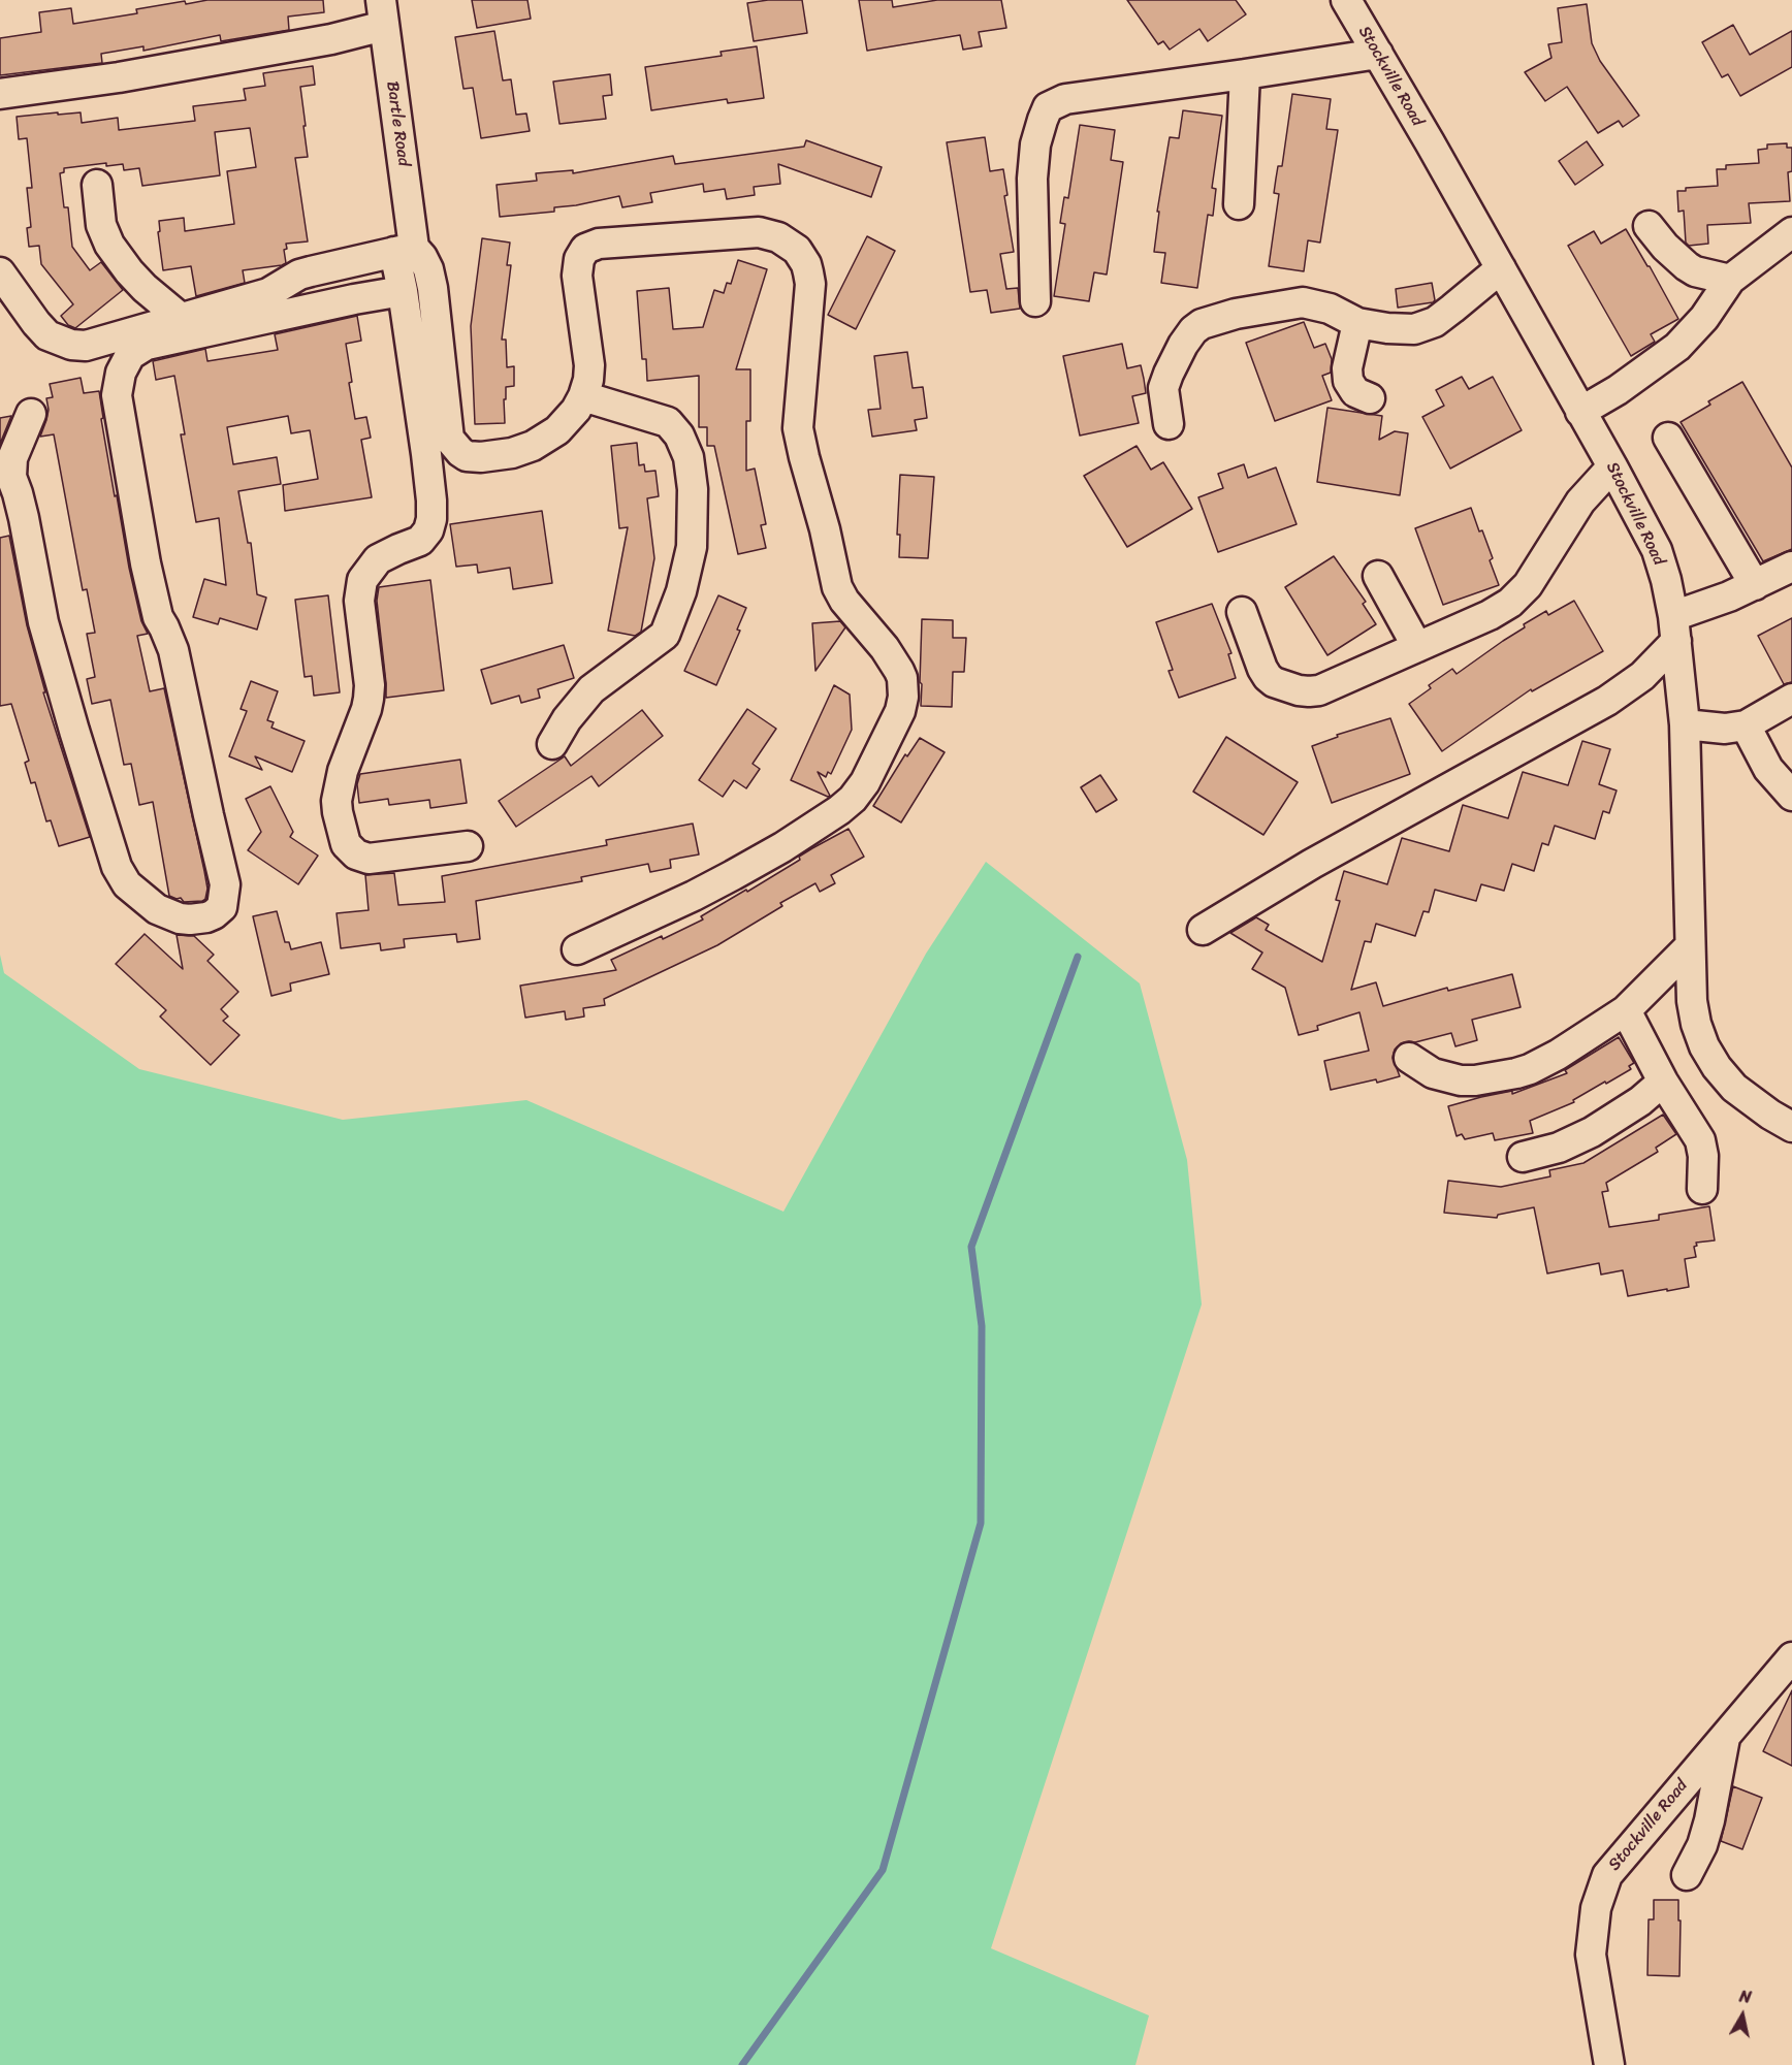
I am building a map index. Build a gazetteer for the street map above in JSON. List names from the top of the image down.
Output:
{
  "streets": {
    "street": ["Stockville Road", "Bartle Road"]
  },
  "north": "top"
}
